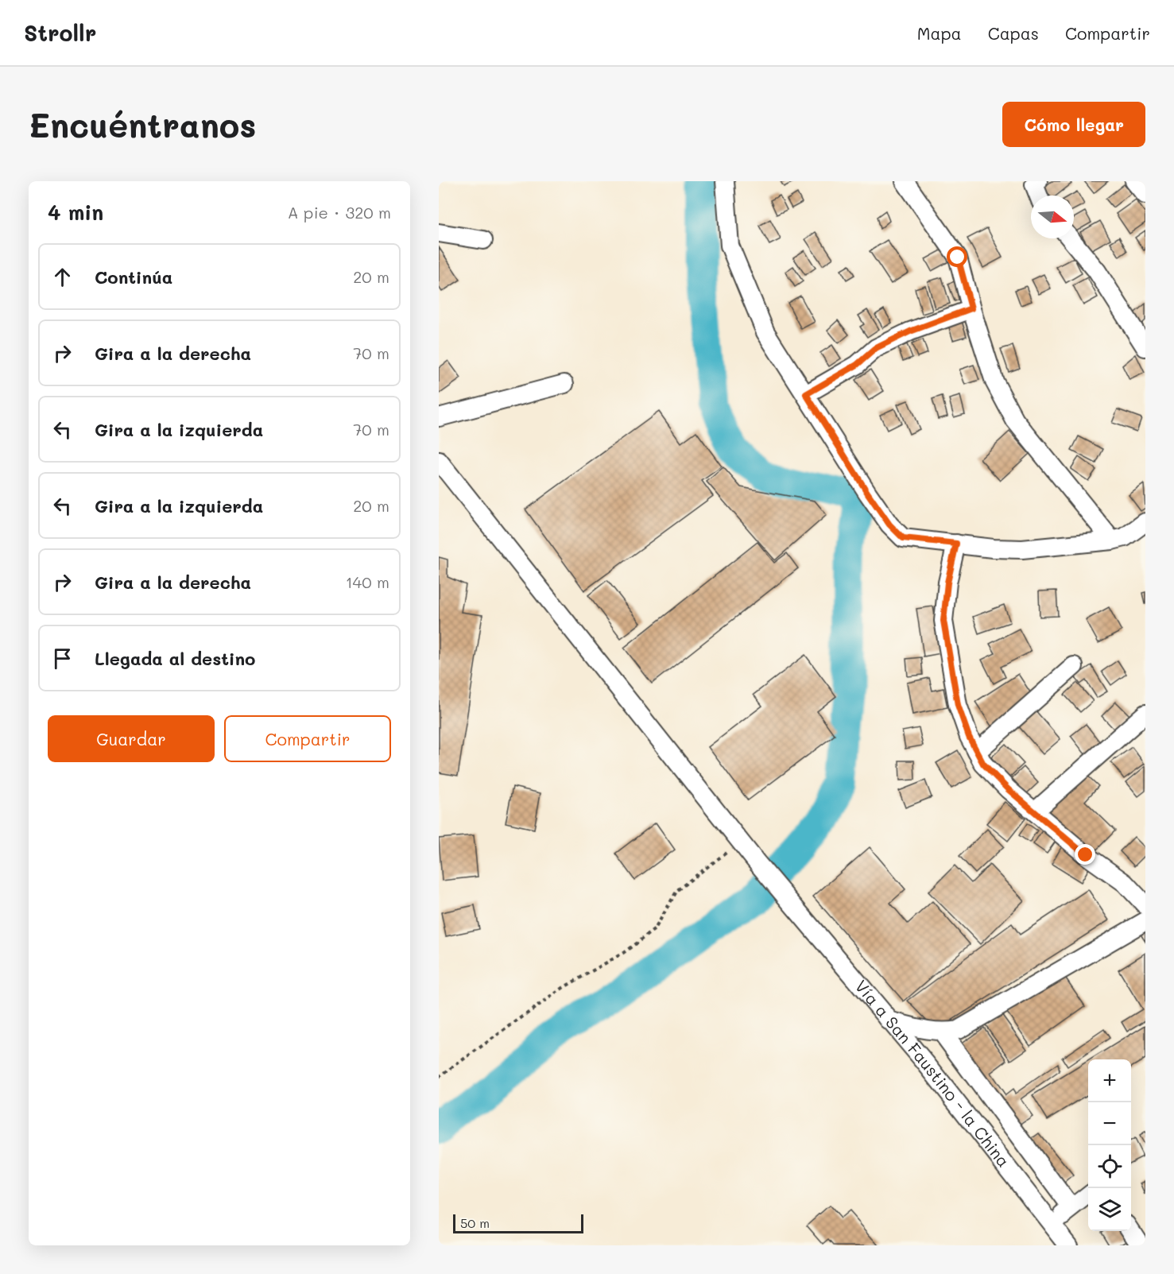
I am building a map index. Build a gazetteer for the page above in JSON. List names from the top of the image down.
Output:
{
  "streets": {
    "street": ["Vía a San Faustino - la China"]
  },
  "scale_bar": "50 m",
  "north": "right",
  "page": {
    "header": "Strollr",
    "nav": ["Mapa", "Capas", "Compartir"],
    "buttons": [
      "Cómo llegar",
      ["Guardar", "Compartir"]
    ],
    "title": "Encuéntranos",
    "heading": ["4 min", "A pie · 320 m"],
    "list": [
      ["Continúa", "20 m"],
      ["Gira a la derecha", "70 m"],
      ["Gira a la izquierda", "70 m"],
      ["Gira a la izquierda", "20 m"],
      ["Gira a la derecha", "140 m"],
      "Llegada al destino"
    ],
    "map_buttons": ["+", "−"],
    "scale": "50 m"
  }
}
